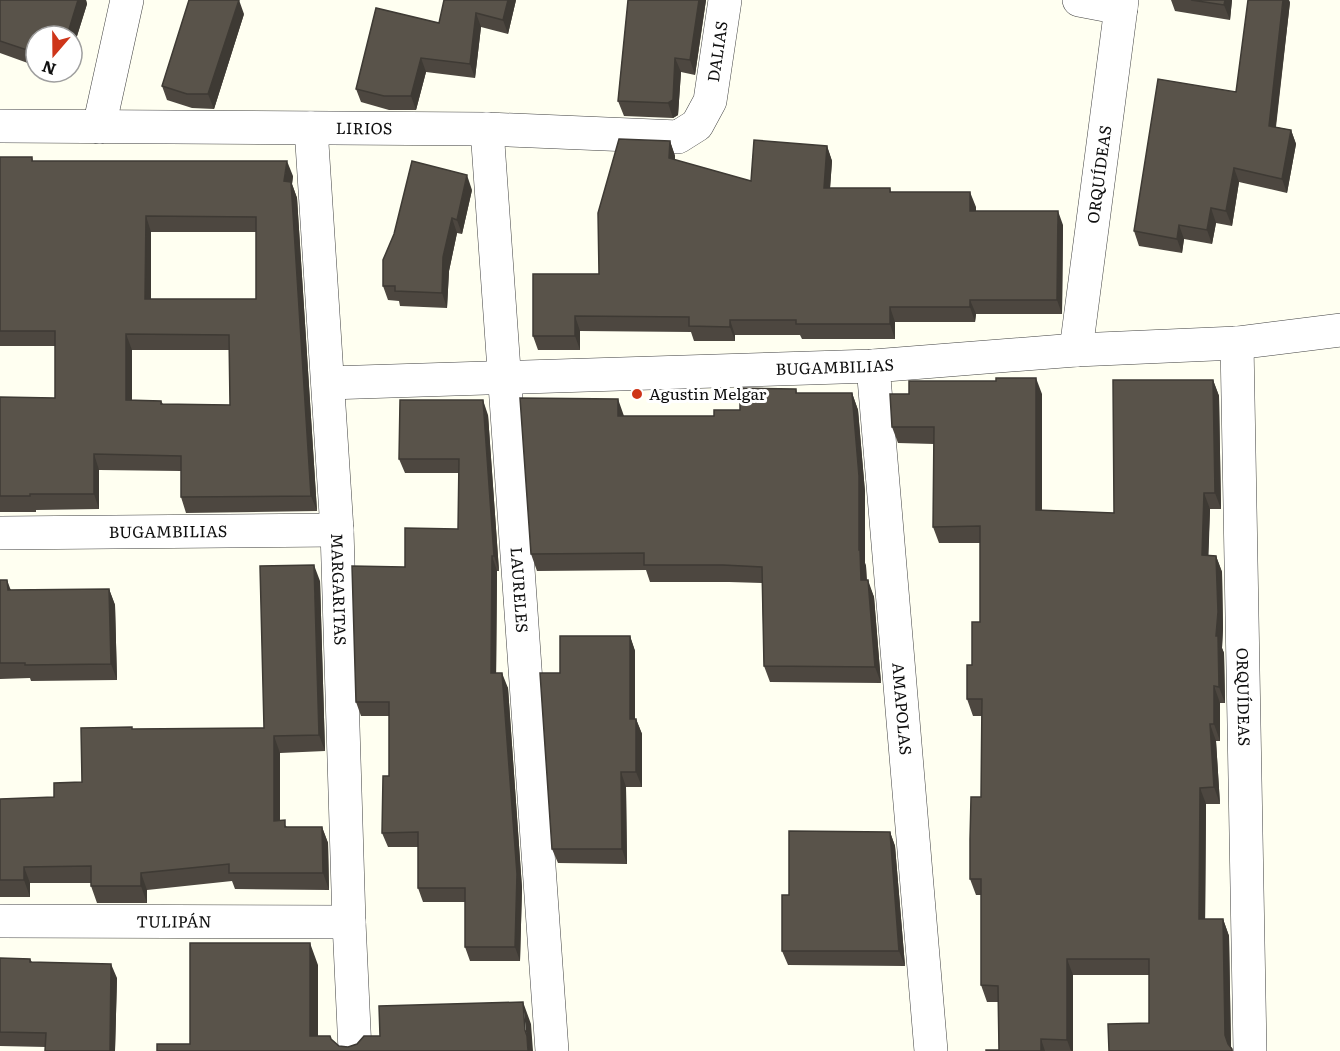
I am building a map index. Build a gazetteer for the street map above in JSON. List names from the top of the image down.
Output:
{
  "streets": {
    "street": [
      "DALIAS",
      "LIRIOS",
      "ORQUÍDEAS",
      "BUGAMBILIAS",
      "MARGARITAS",
      "LAURELES",
      "AMAPOLAS",
      "TULIPÁN"
    ]
  },
  "crossings": [
    ["DALIAS", "LIRIOS"],
    ["LIRIOS", "MARGARITAS"],
    ["LIRIOS", "LAURELES"],
    ["ORQUÍDEAS", "BUGAMBILIAS"],
    ["BUGAMBILIAS", "MARGARITAS"],
    ["BUGAMBILIAS", "LAURELES"],
    ["BUGAMBILIAS", "AMAPOLAS"],
    ["MARGARITAS", "TULIPÁN"]
  ],
  "places": ["Agustin Melgar"],
  "north": "bottom"
}
